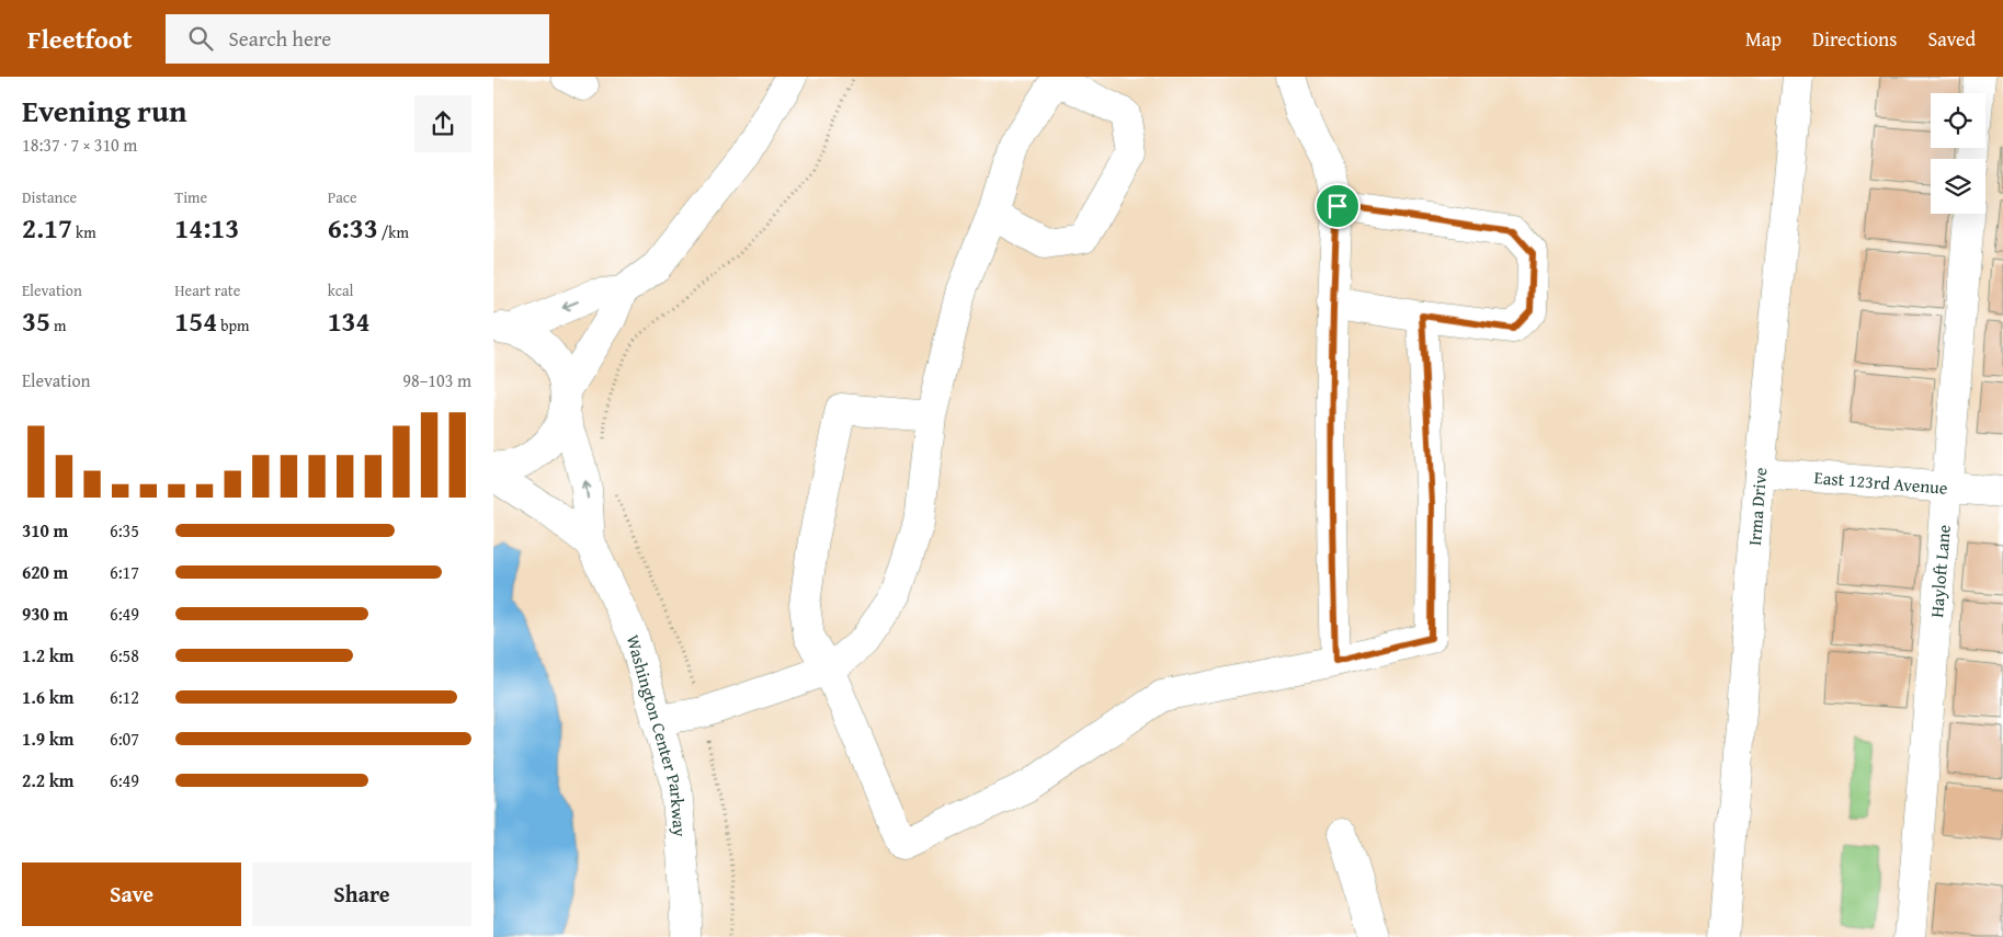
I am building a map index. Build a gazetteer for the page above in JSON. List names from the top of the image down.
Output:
{
  "streets": {
    "street": [
      "East 123rd Avenue",
      "Irma Drive",
      "Hayloft Lane",
      "Washington Center Parkway"
    ]
  },
  "crossings": [
    ["East 123rd Avenue", "Irma Drive"],
    ["East 123rd Avenue", "Hayloft Lane"]
  ],
  "page": {
    "header": "Fleetfoot",
    "search": "Search here",
    "nav": ["Map", "Directions", "Saved"],
    "heading": ["Evening run", "18:37 · 7 × 310 m"],
    "stats": [
      ["Distance", "2.17 km"],
      ["Time", "14:13"],
      ["Pace", "6:33 /km"],
      ["Elevation", "35 m"],
      ["Heart rate", "154 bpm"],
      ["kcal", "134"]
    ],
    "chart": ["Elevation", "98–103 m"],
    "list": [
      {
        "name": "310 m",
        "note": "6:35"
      },
      {
        "name": "620 m",
        "note": "6:17"
      },
      {
        "name": "930 m",
        "note": "6:49"
      },
      {
        "name": "1.2 km",
        "note": "6:58"
      },
      {
        "name": "1.6 km",
        "note": "6:12"
      },
      {
        "name": "1.9 km",
        "note": "6:07"
      },
      {
        "name": "2.2 km",
        "note": "6:49"
      }
    ],
    "buttons": ["Save", "Share"]
  }
}
